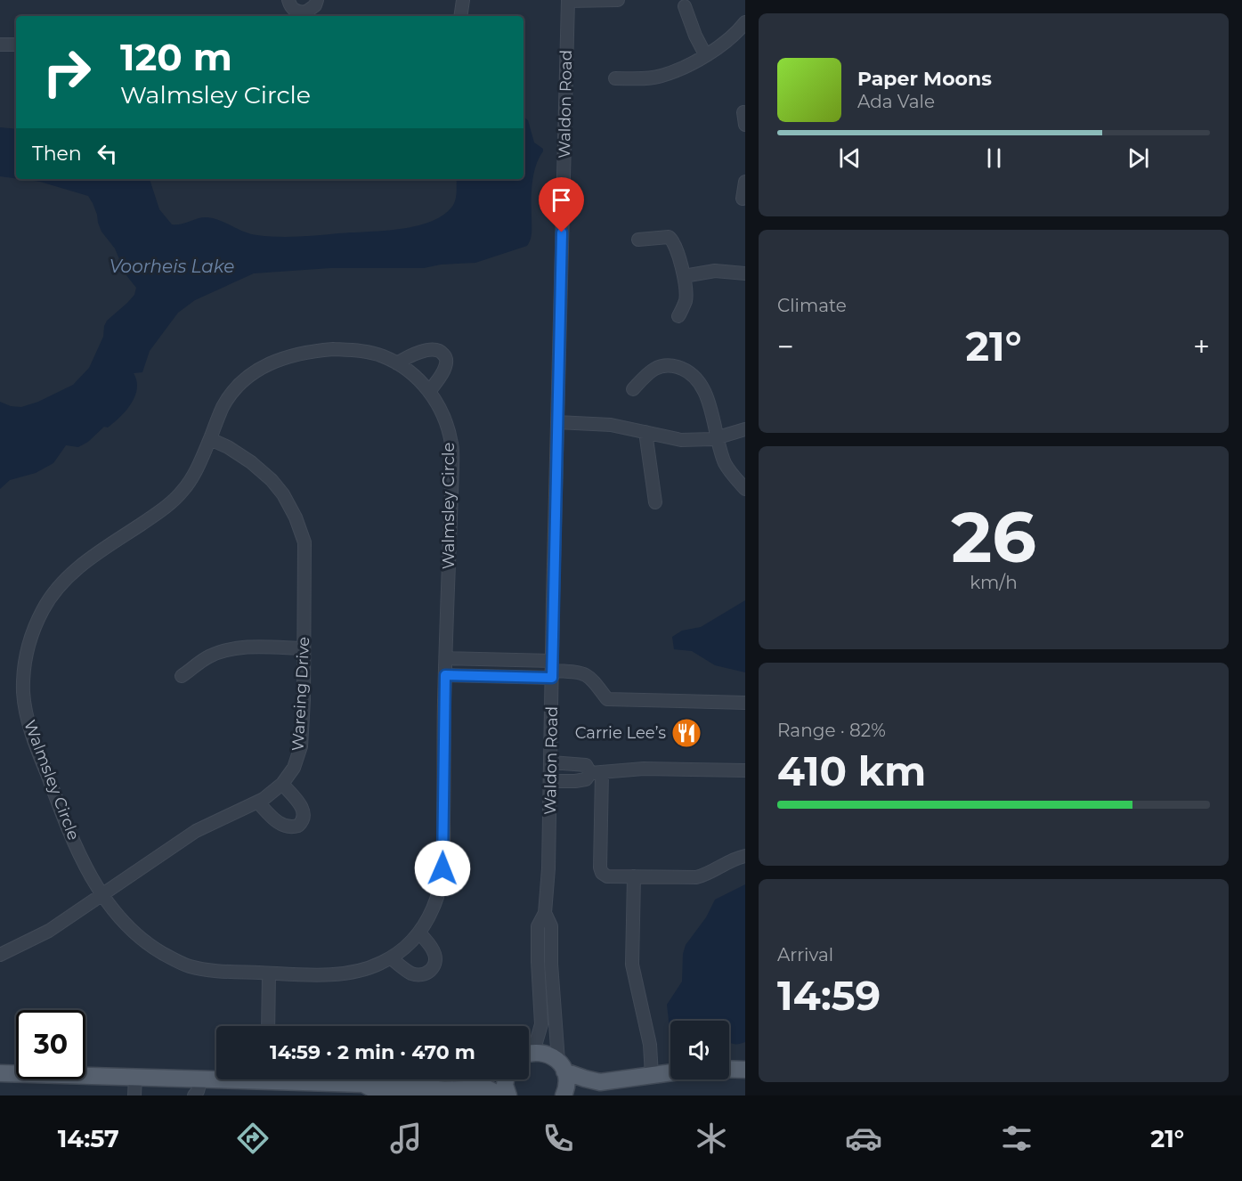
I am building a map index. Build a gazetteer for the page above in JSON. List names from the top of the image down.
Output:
{
  "streets": {
    "street": ["Waldon Road", "Walmsley Circle", "Wareing Drive"]
  },
  "crossings": [
    ["Walmsley Circle", "Wareing Drive"]
  ],
  "water": ["Voorheis Lake"],
  "places": {
    "restaurant": ["Carrie Lee’s"]
  },
  "page": {
    "turn": ["120 m", "Walmsley Circle"],
    "song": ["Paper Moons", "Ada Vale"],
    "then": "Then",
    "tile": [
      "Climate",
      ["26", "km/h"],
      ["Range · 82%", "410 km"],
      ["Arrival", "14:59"]
    ],
    "heat": ["−", "21°", "+"],
    "limit": "30",
    "trip": "14:59 · 2 min · 470 m",
    "tabs": ["14:57", "21°"]
  }
}
